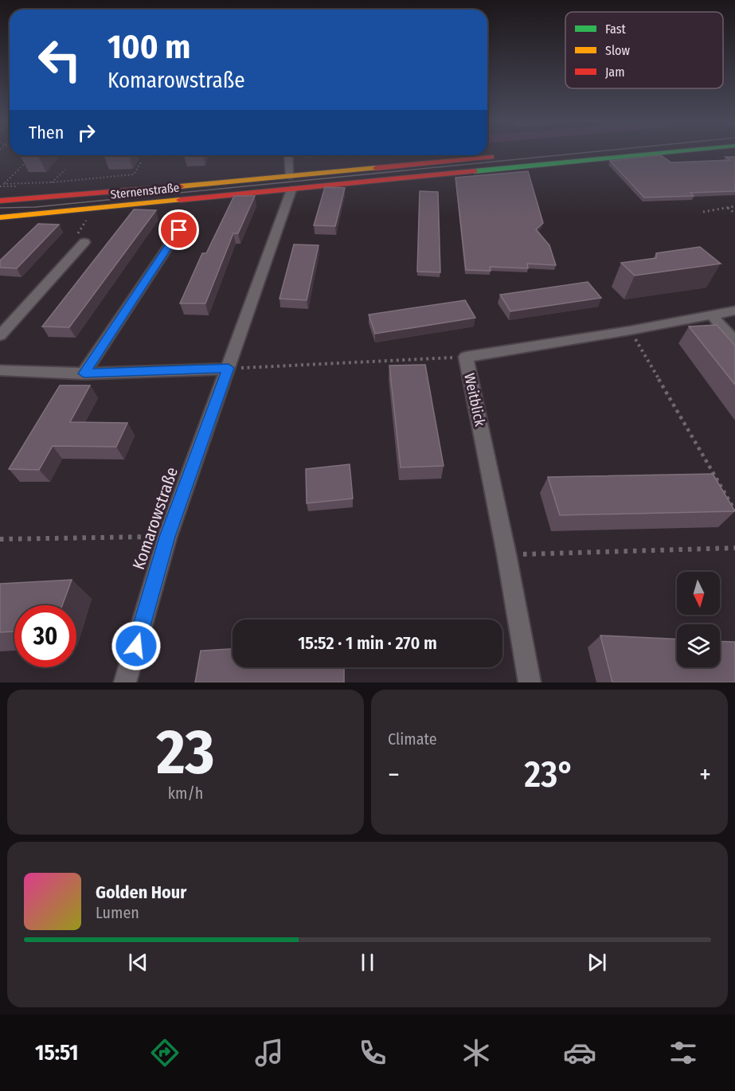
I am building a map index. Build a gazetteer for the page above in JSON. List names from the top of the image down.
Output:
{
  "streets": {
    "street": ["Sternenstraße", "Weitblick", "Komarowstraße"]
  },
  "crossings": [
    ["Sternenstraße", "Komarowstraße"]
  ],
  "legend": ["Fast", "Slow", "Jam"],
  "north": "bottom",
  "page": {
    "turn": ["100 m", "Komarowstraße"],
    "then": "Then",
    "limit": "30",
    "trip": "15:52 · 1 min · 270 m",
    "tile": [
      ["23", "km/h"],
      "Climate"
    ],
    "heat": ["−", "23°", "+"],
    "song": ["Golden Hour", "Lumen"],
    "tabs": "15:51"
  }
}
